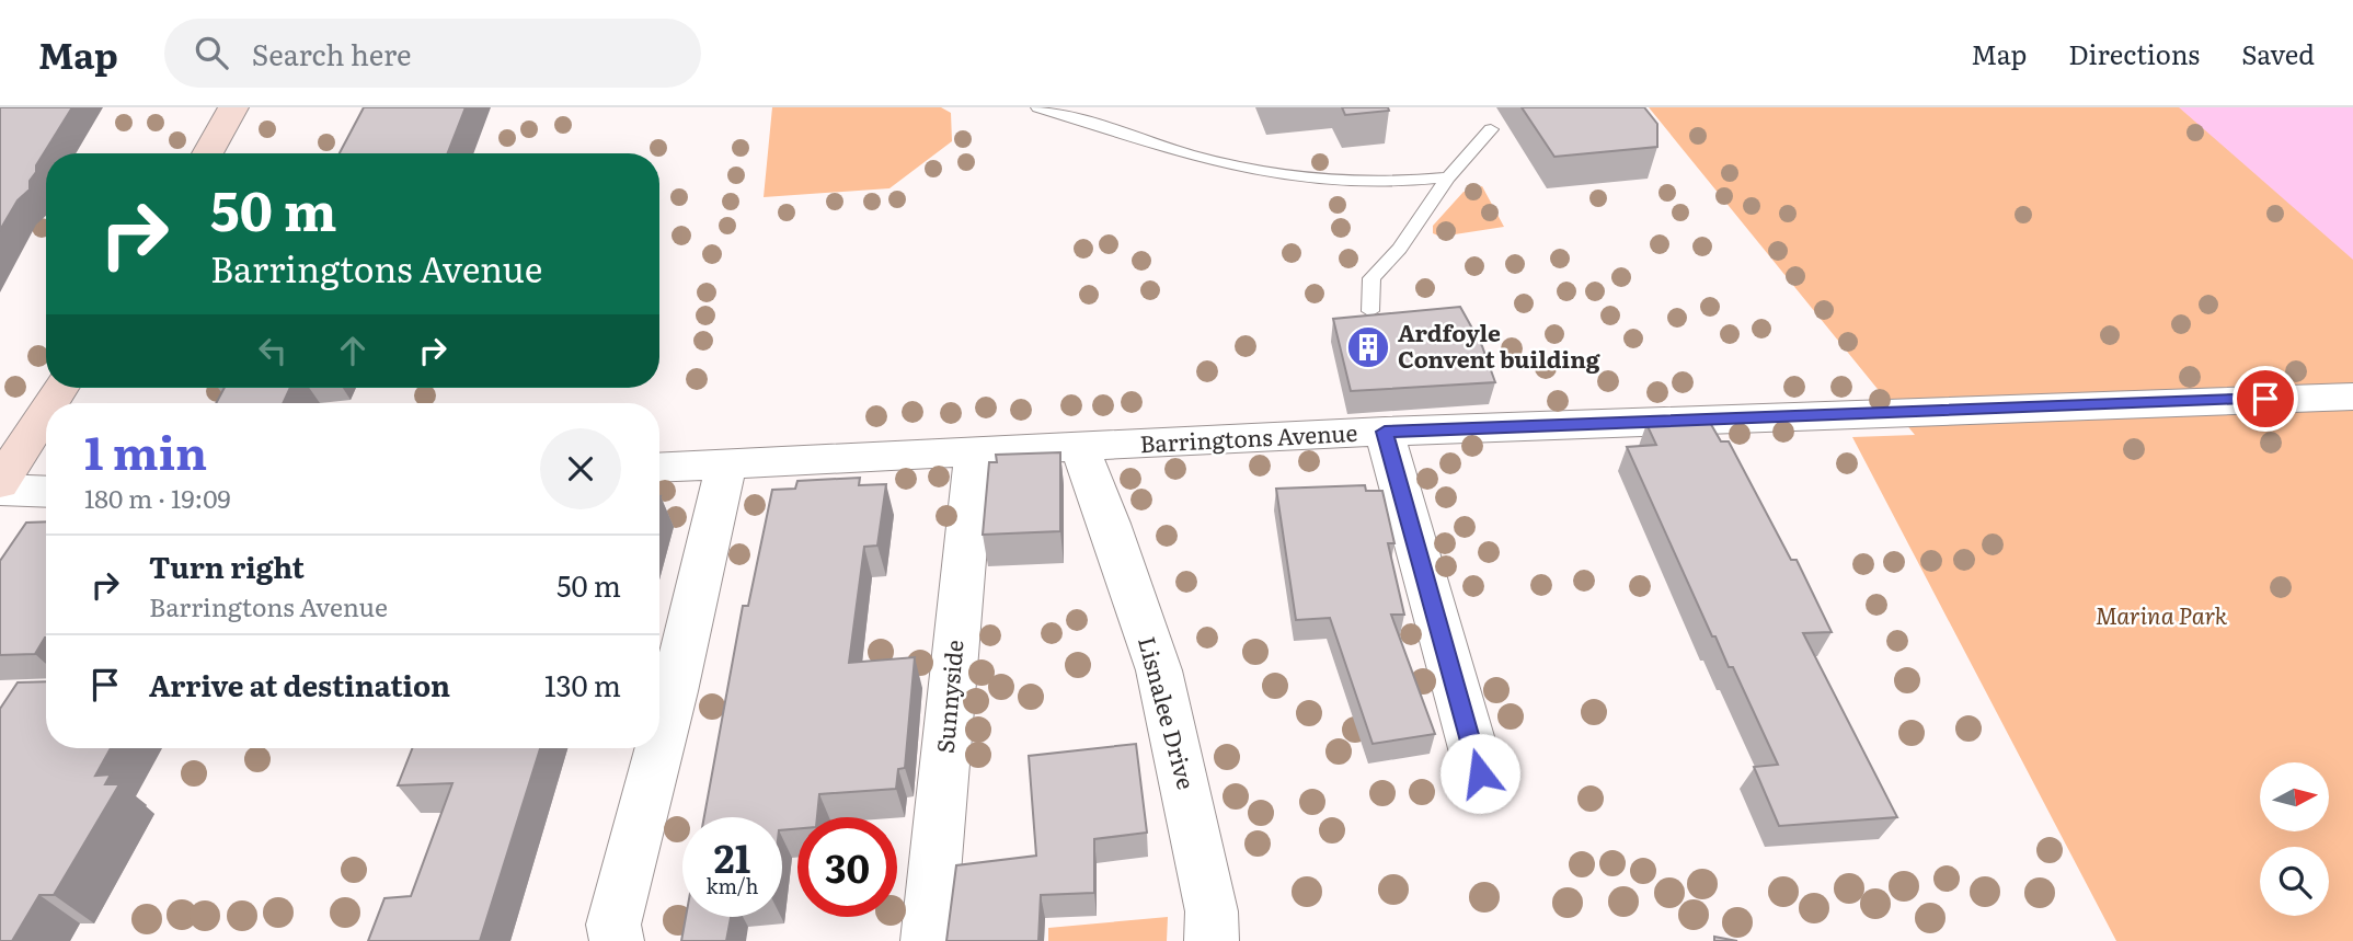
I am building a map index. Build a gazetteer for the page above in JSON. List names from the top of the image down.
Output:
{
  "streets": {
    "street": ["Barringtons Avenue", "Sunnyside", "Lisnalee Drive"]
  },
  "crossings": [
    ["Barringtons Avenue", "Sunnyside"],
    ["Barringtons Avenue", "Lisnalee Drive"]
  ],
  "parks": ["Marina Park"],
  "places": {
    "building": ["Ardfoyle Convent building"]
  },
  "north": "right",
  "page": {
    "header": "Map",
    "search": "Search here",
    "nav": ["Map", "Directions", "Saved"],
    "turn": ["50 m", "Barringtons Avenue"],
    "heading": ["1 min", "180 m · 19:09"],
    "list": [
      {
        "name": "Turn right",
        "note": "Barringtons Avenue",
        "value": "50 m"
      },
      {
        "name": "Arrive at destination",
        "value": "130 m"
      }
    ],
    "speed": "21 km/h",
    "limit": "30"
  }
}
